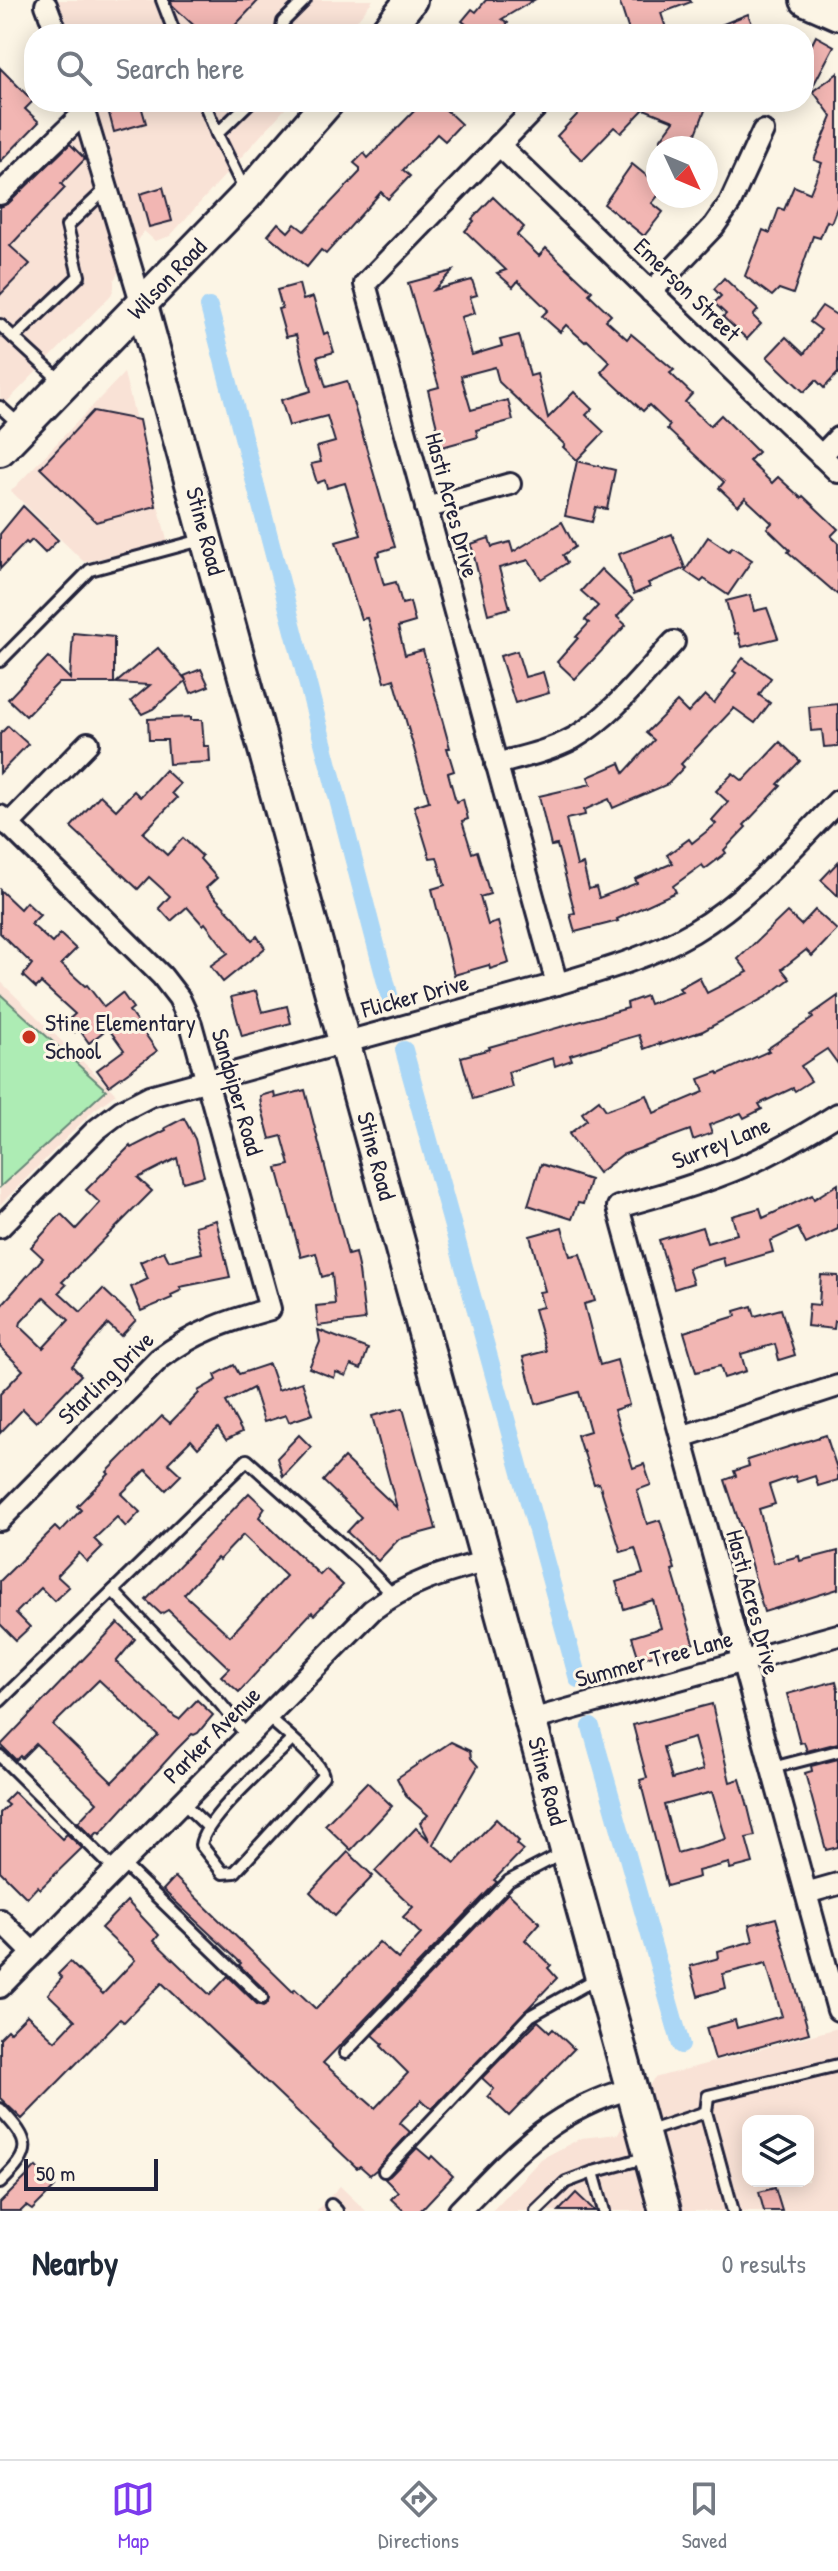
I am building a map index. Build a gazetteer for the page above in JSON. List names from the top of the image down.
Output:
{
  "streets": {
    "street": [
      "Wilson Road",
      "Emerson Street",
      "Hasti Acres Drive",
      "Stine Road",
      "Flicker Drive",
      "Sandpiper Road",
      "Surrey Lane",
      "Starling Drive",
      "Summer Tree Lane",
      "Parker Avenue"
    ]
  },
  "crossings": [
    ["Wilson Road", "Stine Road"],
    ["Emerson Street", "Hasti Acres Drive"],
    ["Hasti Acres Drive", "Flicker Drive"],
    ["Hasti Acres Drive", "Surrey Lane"],
    ["Hasti Acres Drive", "Summer Tree Lane"],
    ["Stine Road", "Flicker Drive"],
    ["Stine Road", "Summer Tree Lane"],
    ["Stine Road", "Parker Avenue"],
    ["Flicker Drive", "Sandpiper Road"],
    ["Sandpiper Road", "Starling Drive"]
  ],
  "places": ["Stine Elementary School"],
  "scale_bar": "50 m",
  "north": "bottom right",
  "page": {
    "search": "Search here",
    "scale": "50 m",
    "heading": ["Nearby", "0 results"],
    "nav": ["Map", "Directions", "Saved"]
  }
}
